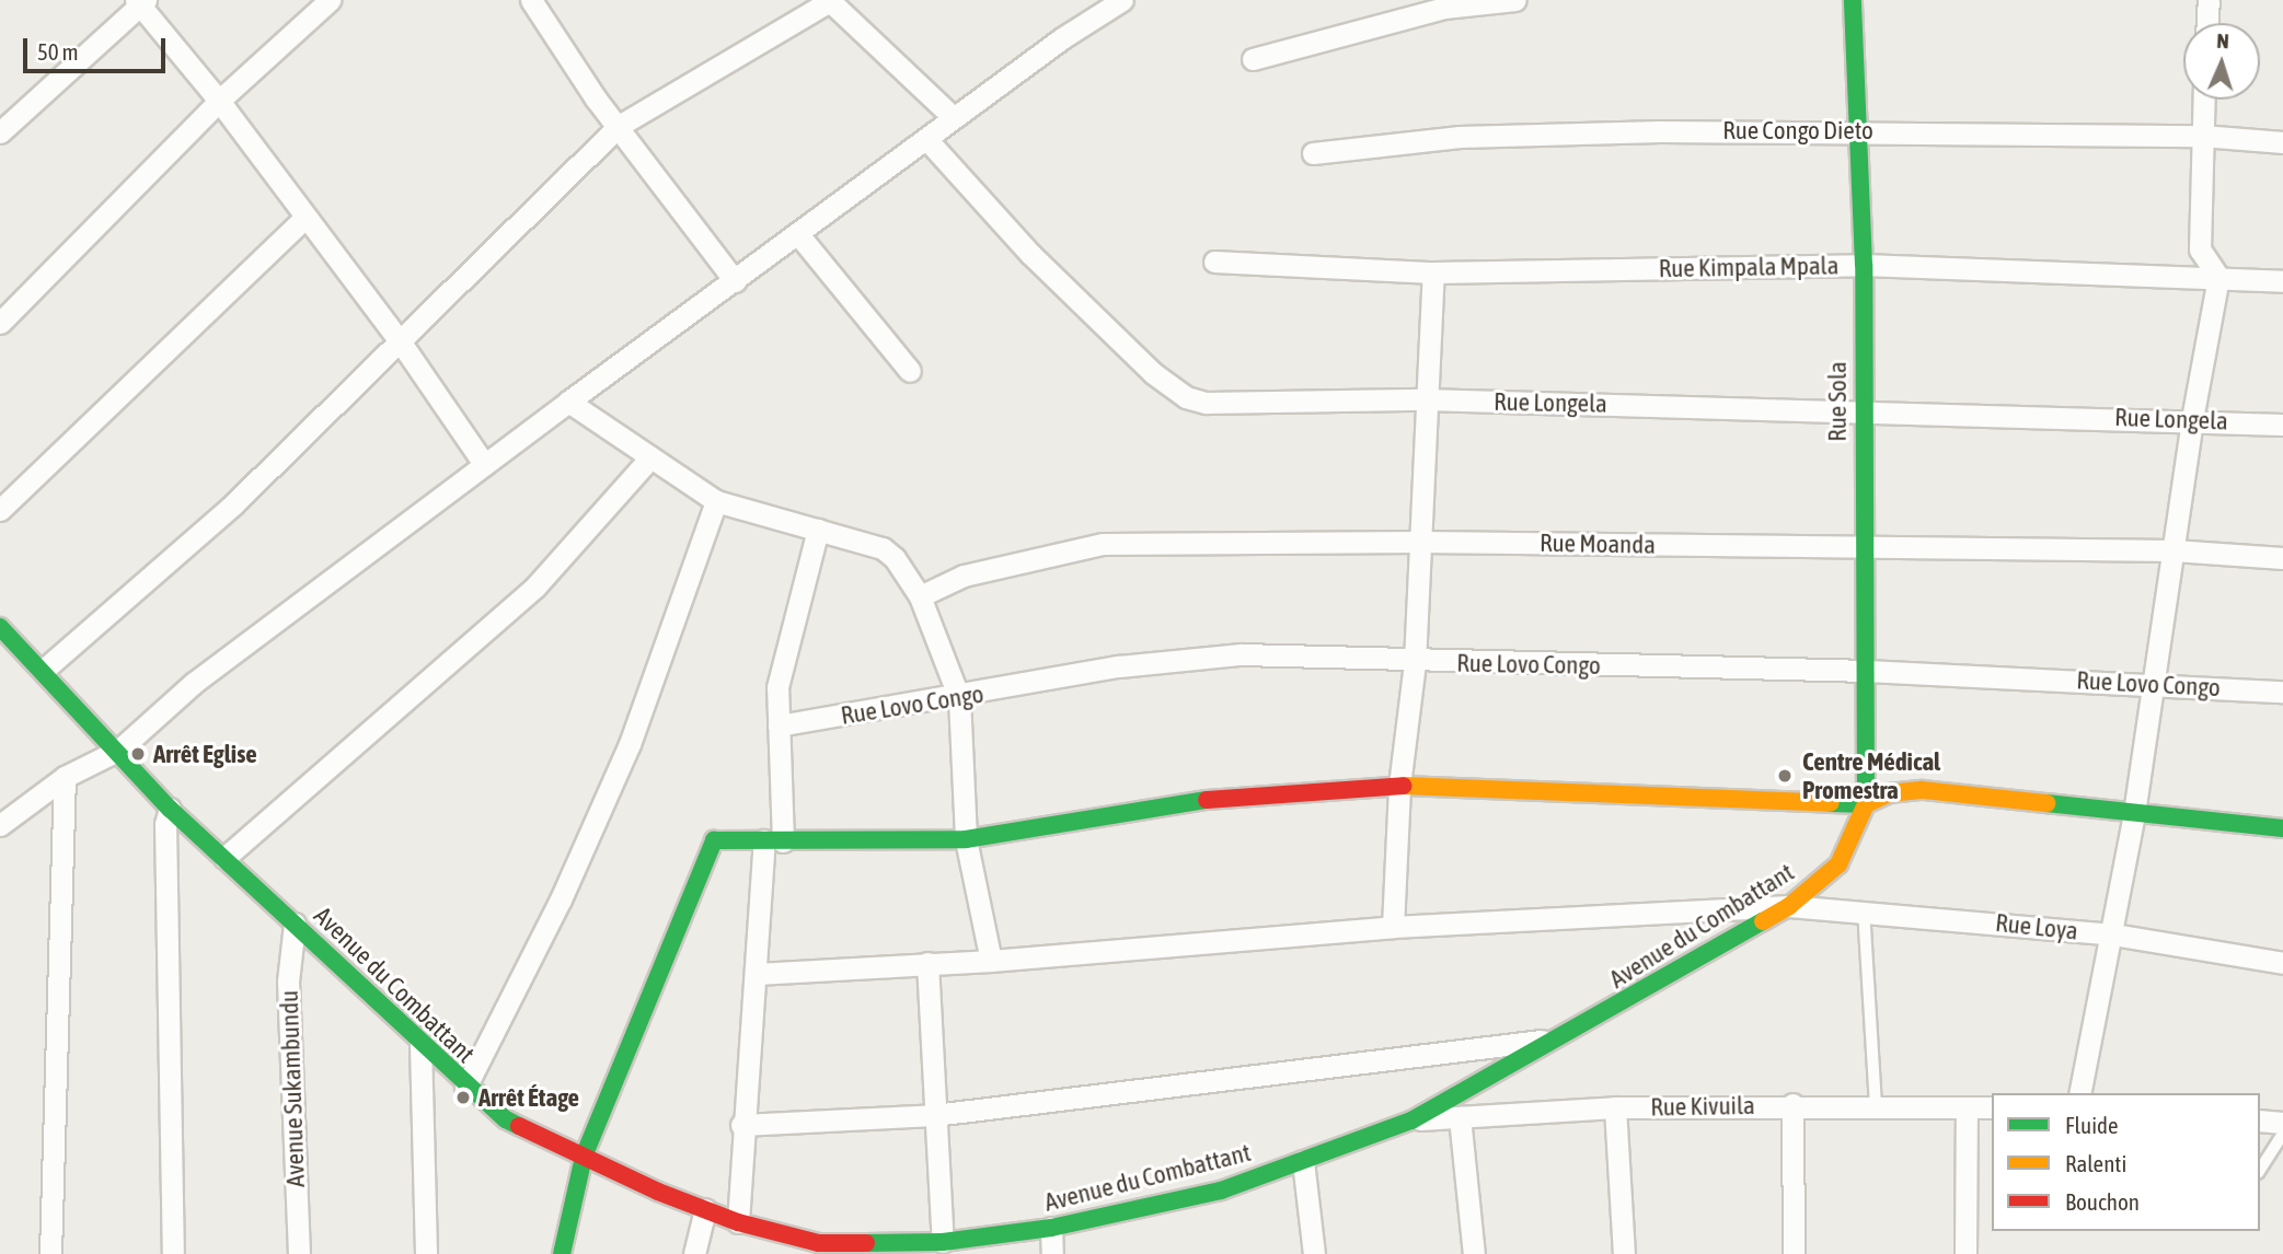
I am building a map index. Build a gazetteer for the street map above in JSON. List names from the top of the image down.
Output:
{
  "streets": {
    "street": [
      "Rue Congo Dieto",
      "Rue Kimpala Mpala",
      "Rue Sola",
      "Rue Longela",
      "Rue Moanda",
      "Rue Lovo Congo",
      "Avenue du Combattant",
      "Rue Loya",
      "Avenue Sukambundu",
      "Rue Kivuila"
    ]
  },
  "crossings": [
    ["Rue Congo Dieto", "Rue Sola"],
    ["Rue Kimpala Mpala", "Rue Sola"],
    ["Rue Sola", "Rue Longela"],
    ["Rue Sola", "Rue Moanda"],
    ["Rue Sola", "Rue Lovo Congo"],
    ["Rue Sola", "Avenue du Combattant"],
    ["Avenue du Combattant", "Rue Loya"],
    ["Avenue du Combattant", "Avenue Sukambundu"],
    ["Avenue du Combattant", "Rue Kivuila"]
  ],
  "places": ["Arrêt Eglise", "Centre Médical Promestra", "Arrêt Étage"],
  "legend": ["Fluide", "Ralenti", "Bouchon"],
  "scale_bar": "50 m",
  "north": "top"
}
